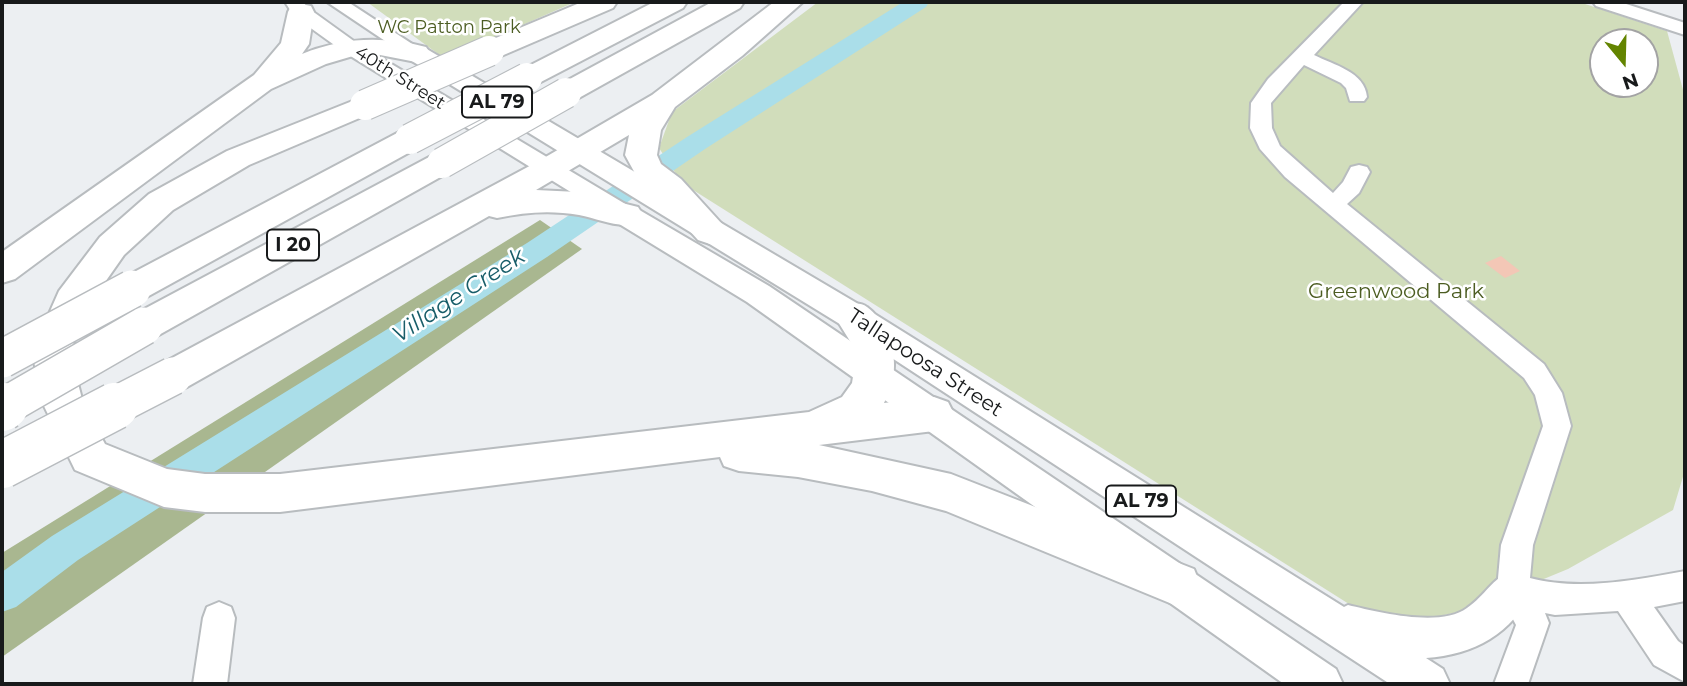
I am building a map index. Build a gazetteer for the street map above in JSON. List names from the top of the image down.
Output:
{
  "streets": {
    "highway": ["I 20"],
    "main road": ["AL 79", "Tallapoosa Street"],
    "street": ["40th Street"]
  },
  "crossings": [
    ["40th Street", "AL 79"]
  ],
  "water": ["Village Creek"],
  "parks": ["WC Patton Park", "Greenwood Park"],
  "north": "bottom"
}
